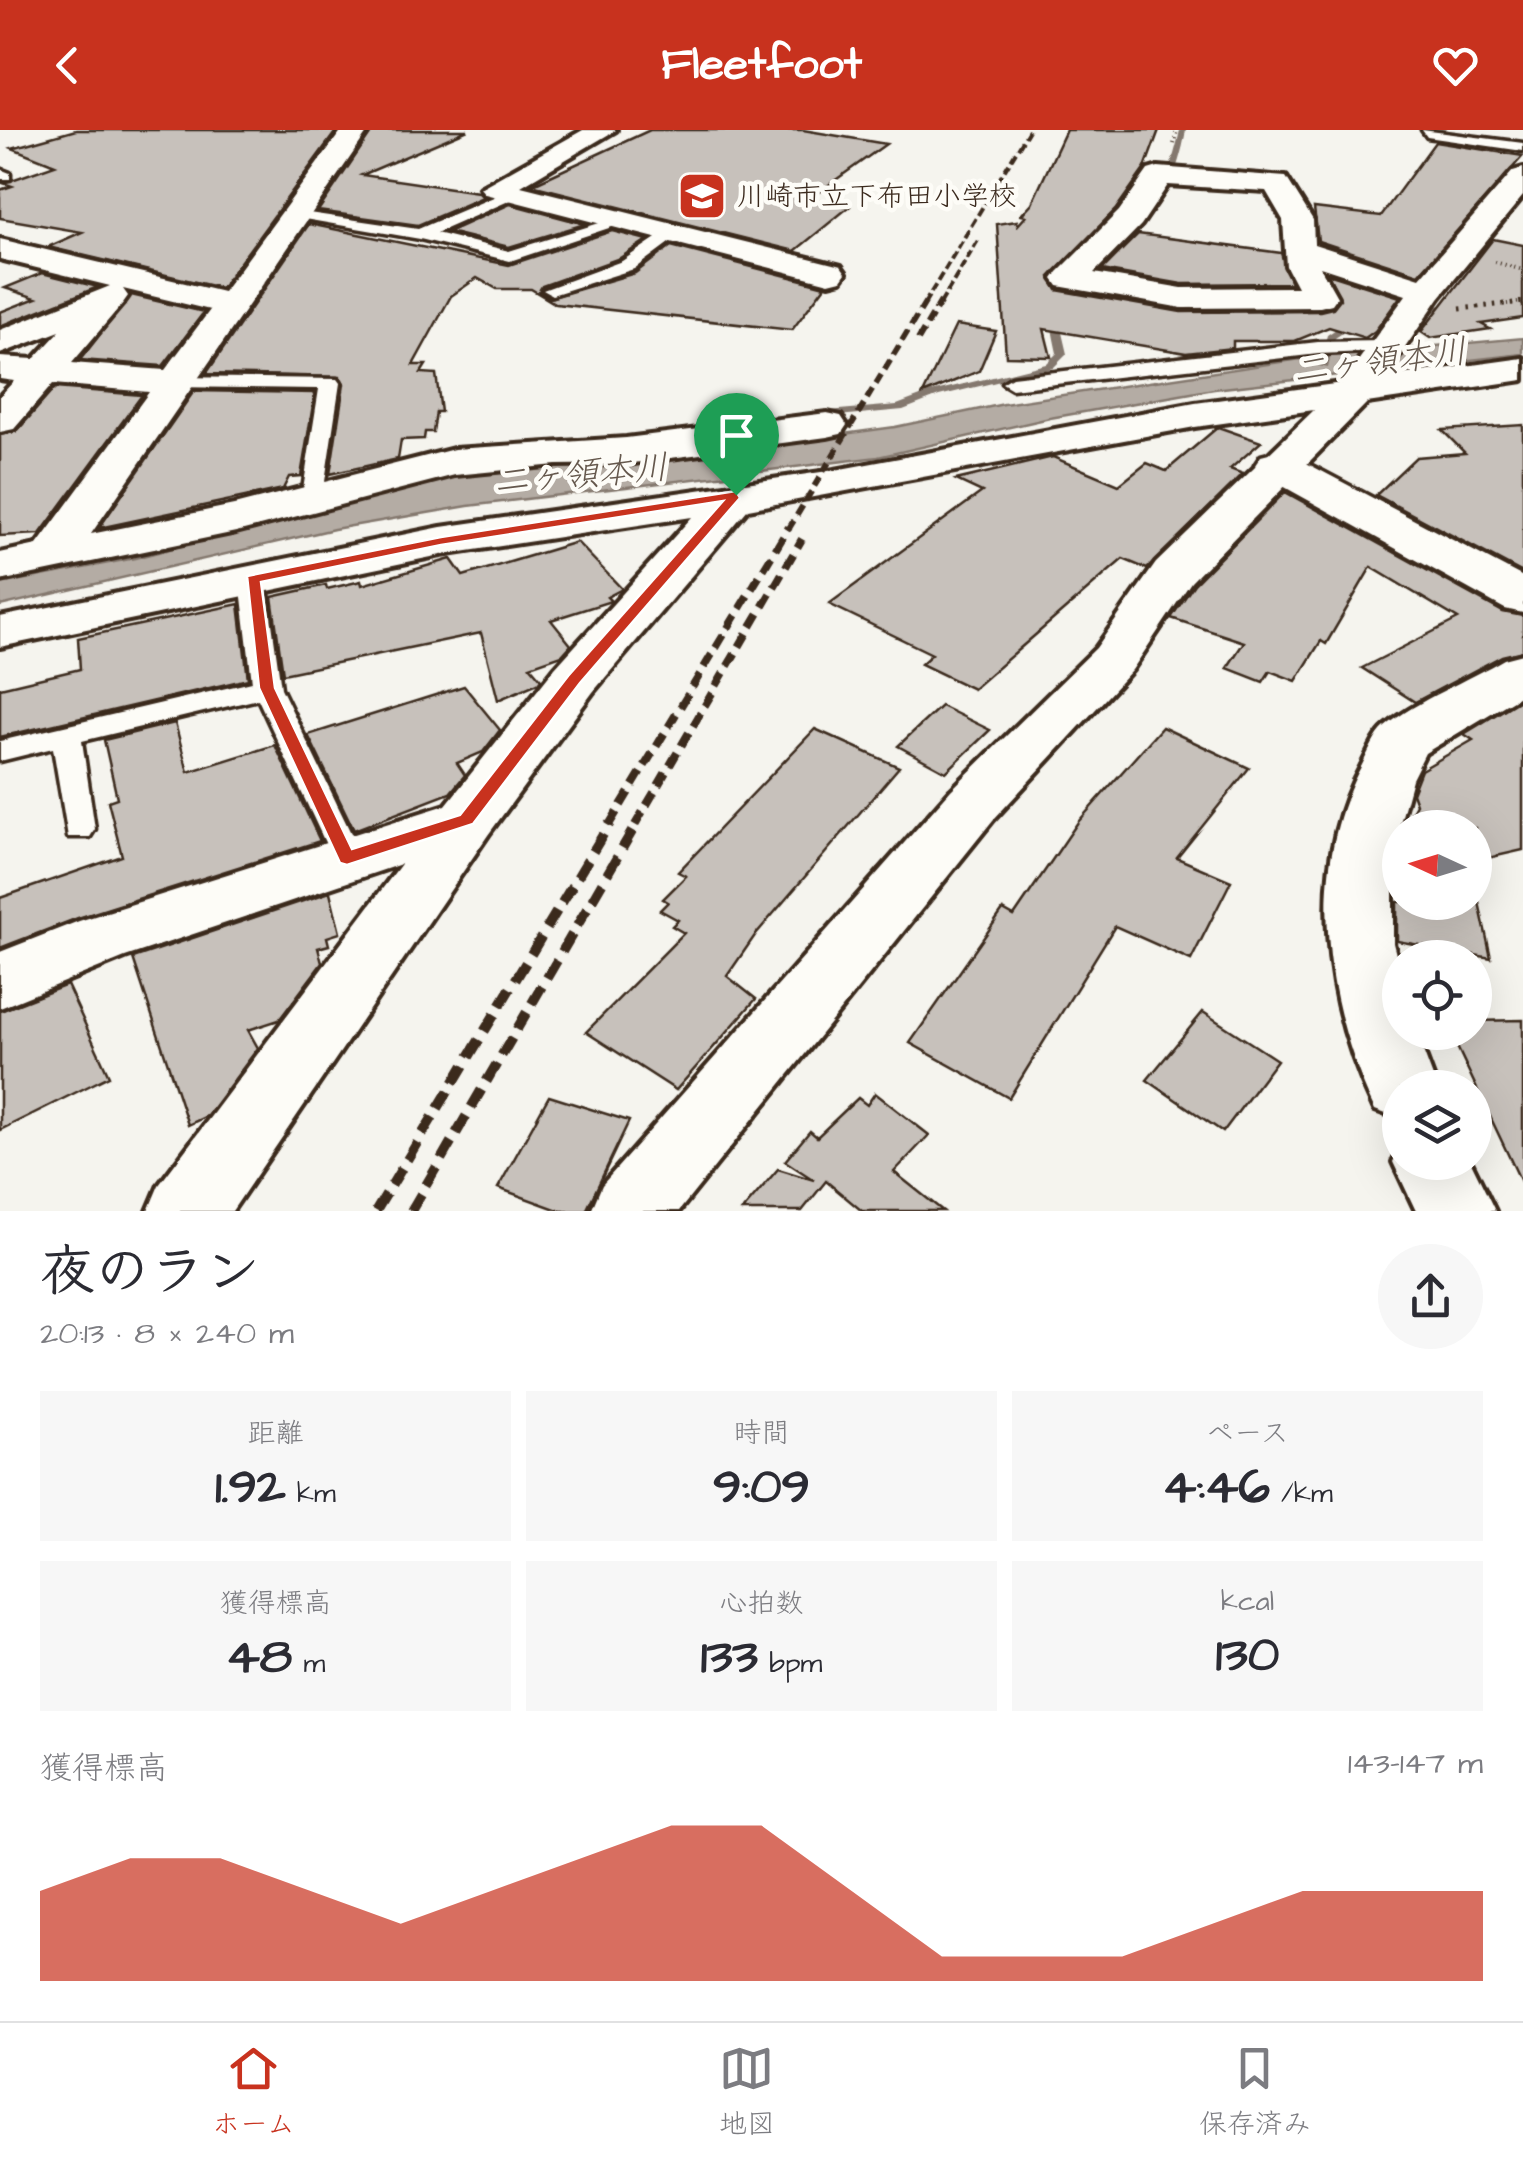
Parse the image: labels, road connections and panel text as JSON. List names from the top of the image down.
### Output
{
  "water": ["二ヶ領本川"],
  "places": {
    "school or university": ["川崎市立下布田小学校"]
  },
  "north": "left",
  "page": {
    "header": "Fleetfoot",
    "heading": ["夜のラン", "20:13 · 8 × 240 m"],
    "stats": [
      ["距離", "1.92 km"],
      ["時間", "9:09"],
      ["ペース", "4:46 /km"],
      ["獲得標高", "48 m"],
      ["心拍数", "133 bpm"],
      ["kcal", "130"]
    ],
    "chart": ["獲得標高", "143–147 m"],
    "tabs": ["ホーム", "地図", "保存済み"]
  }
}
